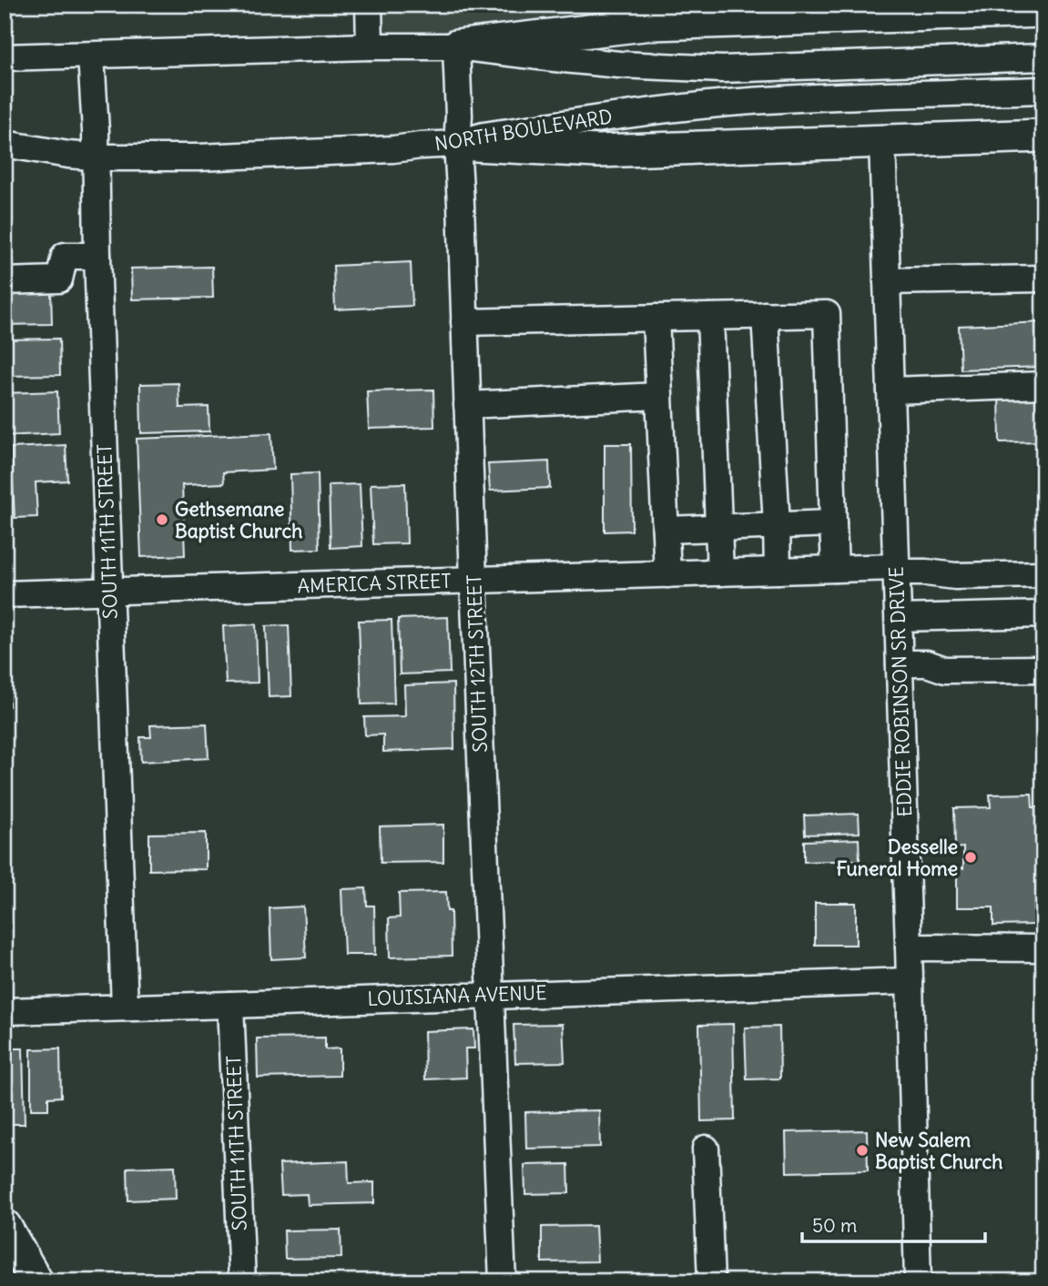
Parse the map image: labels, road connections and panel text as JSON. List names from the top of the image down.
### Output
{
  "streets": {
    "street": [
      "NORTH BOULEVARD",
      "SOUTH 11TH STREET",
      "AMERICA STREET",
      "SOUTH 12TH STREET",
      "EDDIE ROBINSON SR DRIVE",
      "LOUISIANA AVENUE"
    ]
  },
  "crossings": [
    ["NORTH BOULEVARD", "SOUTH 11TH STREET"],
    ["NORTH BOULEVARD", "SOUTH 12TH STREET"],
    ["SOUTH 11TH STREET", "AMERICA STREET"],
    ["SOUTH 11TH STREET", "LOUISIANA AVENUE"],
    ["AMERICA STREET", "SOUTH 12TH STREET"],
    ["AMERICA STREET", "EDDIE ROBINSON SR DRIVE"],
    ["SOUTH 12TH STREET", "LOUISIANA AVENUE"],
    ["EDDIE ROBINSON SR DRIVE", "LOUISIANA AVENUE"]
  ],
  "places": ["Gethsemane Baptist Church", "Desselle Funeral Home", "New Salem Baptist Church"],
  "scale_bar": "50 m"
}
